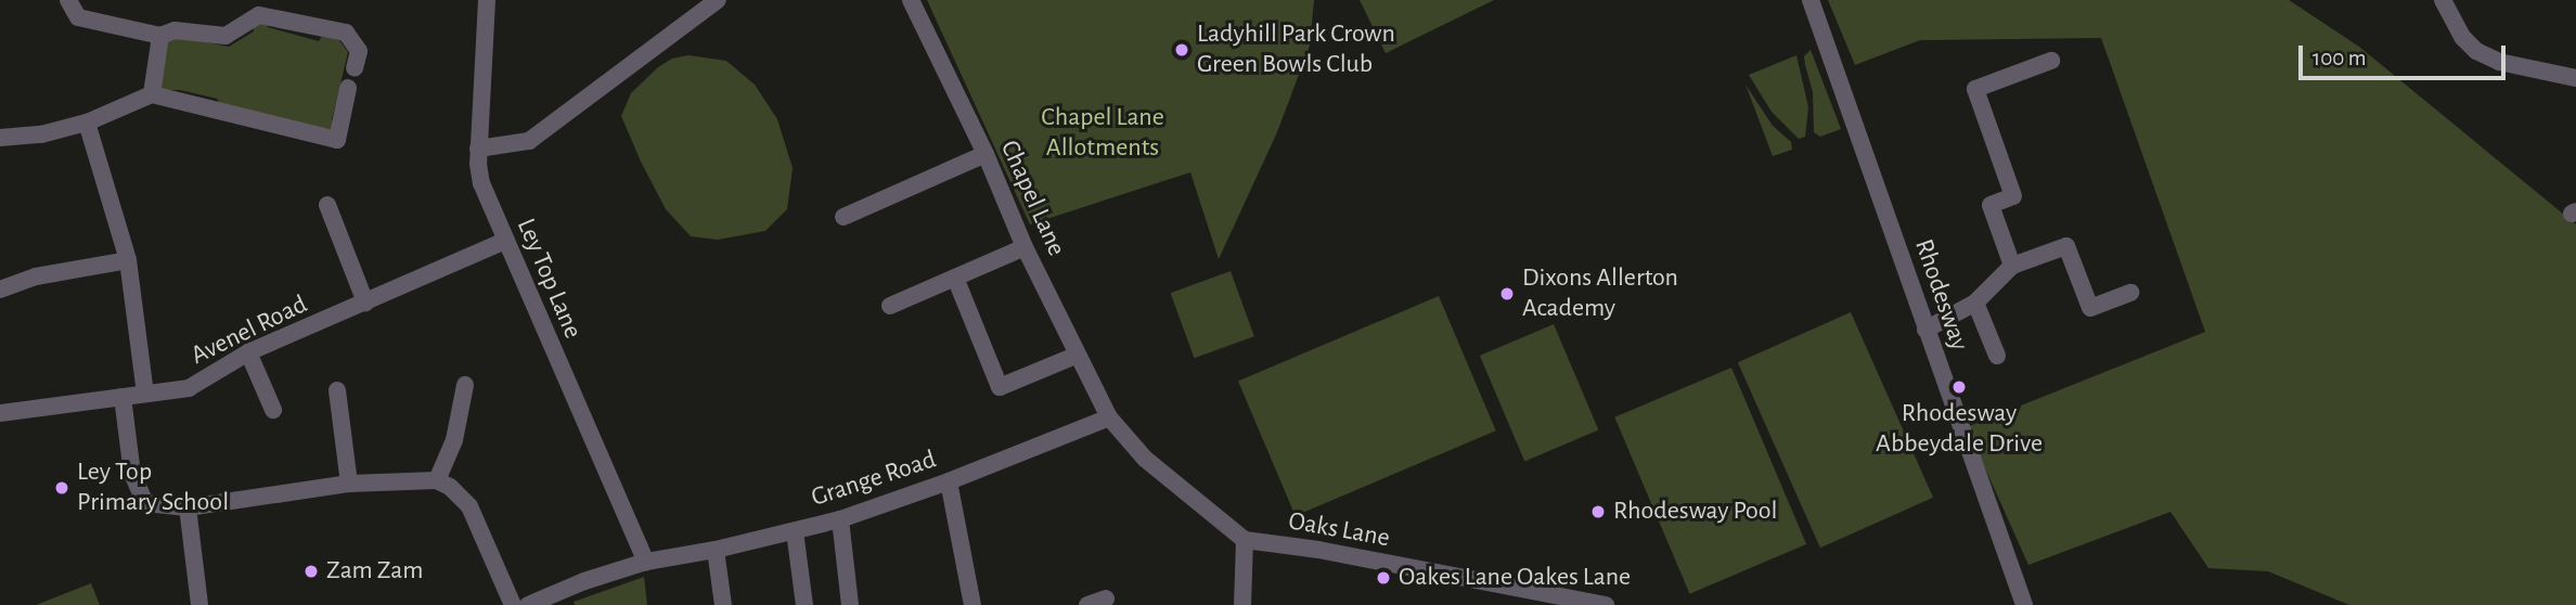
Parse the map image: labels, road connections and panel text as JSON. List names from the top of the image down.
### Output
{
  "streets": {
    "street": [
      "Chapel Lane",
      "Ley Top Lane",
      "Rhodesway",
      "Avenel Road",
      "Grange Road",
      "Oaks Lane"
    ]
  },
  "crossings": [
    ["Chapel Lane", "Grange Road"],
    ["Ley Top Lane", "Avenel Road"],
    ["Ley Top Lane", "Grange Road"]
  ],
  "parks": ["Chapel Lane Allotments"],
  "places": [
    "Ladyhill Park Crown Green Bowls Club",
    "Dixons Allerton Academy",
    "Rhodesway Abbeydale Drive",
    "Ley Top Primary School",
    "Rhodesway Pool",
    "Zam Zam",
    "Oakes Lane Oakes Lane"
  ],
  "scale_bar": "100 m"
}
